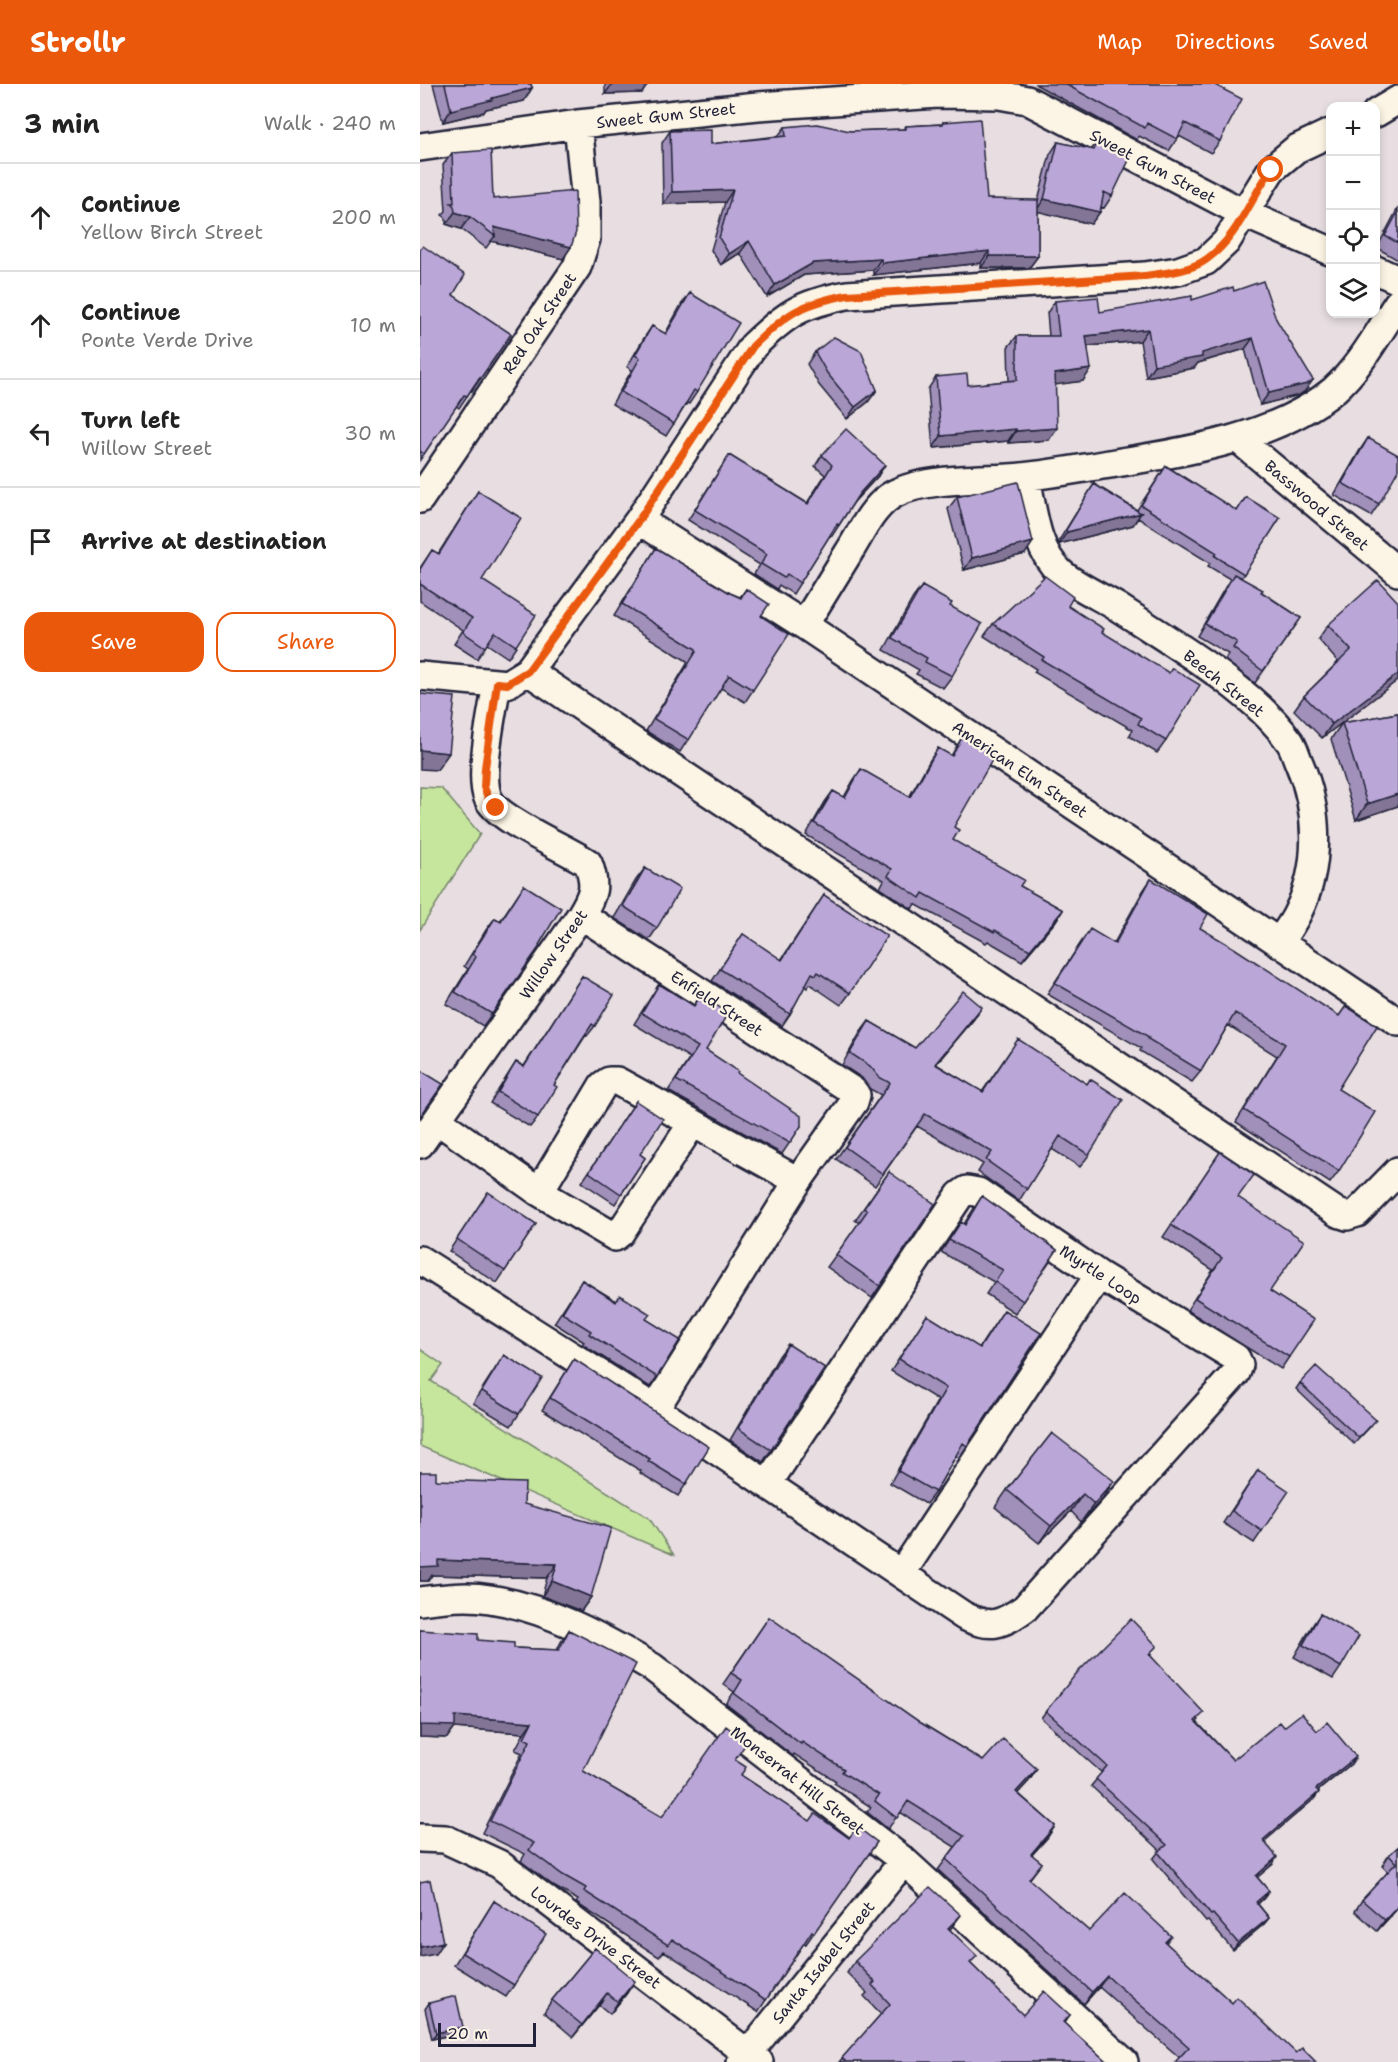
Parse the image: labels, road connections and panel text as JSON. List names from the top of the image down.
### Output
{
  "streets": {
    "street": [
      "Sweet Gum Street",
      "Red Oak Street",
      "Basswood Street",
      "Beech Street",
      "American Elm Street",
      "Willow Street",
      "Enfield Street",
      "Myrtle Loop",
      "Monserrat Hill Street",
      "Lourdes Drive Street",
      "Santa Isabel Street"
    ]
  },
  "crossings": [
    ["Sweet Gum Street", "Red Oak Street"],
    ["Beech Street", "American Elm Street"],
    ["Willow Street", "Enfield Street"],
    ["Monserrat Hill Street", "Santa Isabel Street"],
    ["Lourdes Drive Street", "Santa Isabel Street"]
  ],
  "scale_bar": "20 m",
  "page": {
    "header": "Strollr",
    "nav": ["Map", "Directions", "Saved"],
    "heading": ["3 min", "Walk · 240 m"],
    "map_buttons": ["+", "−"],
    "list": [
      ["Continue", "Yellow Birch Street", "200 m"],
      ["Continue", "Ponte Verde Drive", "10 m"],
      ["Turn left", "Willow Street", "30 m"],
      "Arrive at destination"
    ],
    "buttons": ["Save", "Share"],
    "scale": "20 m"
  }
}
